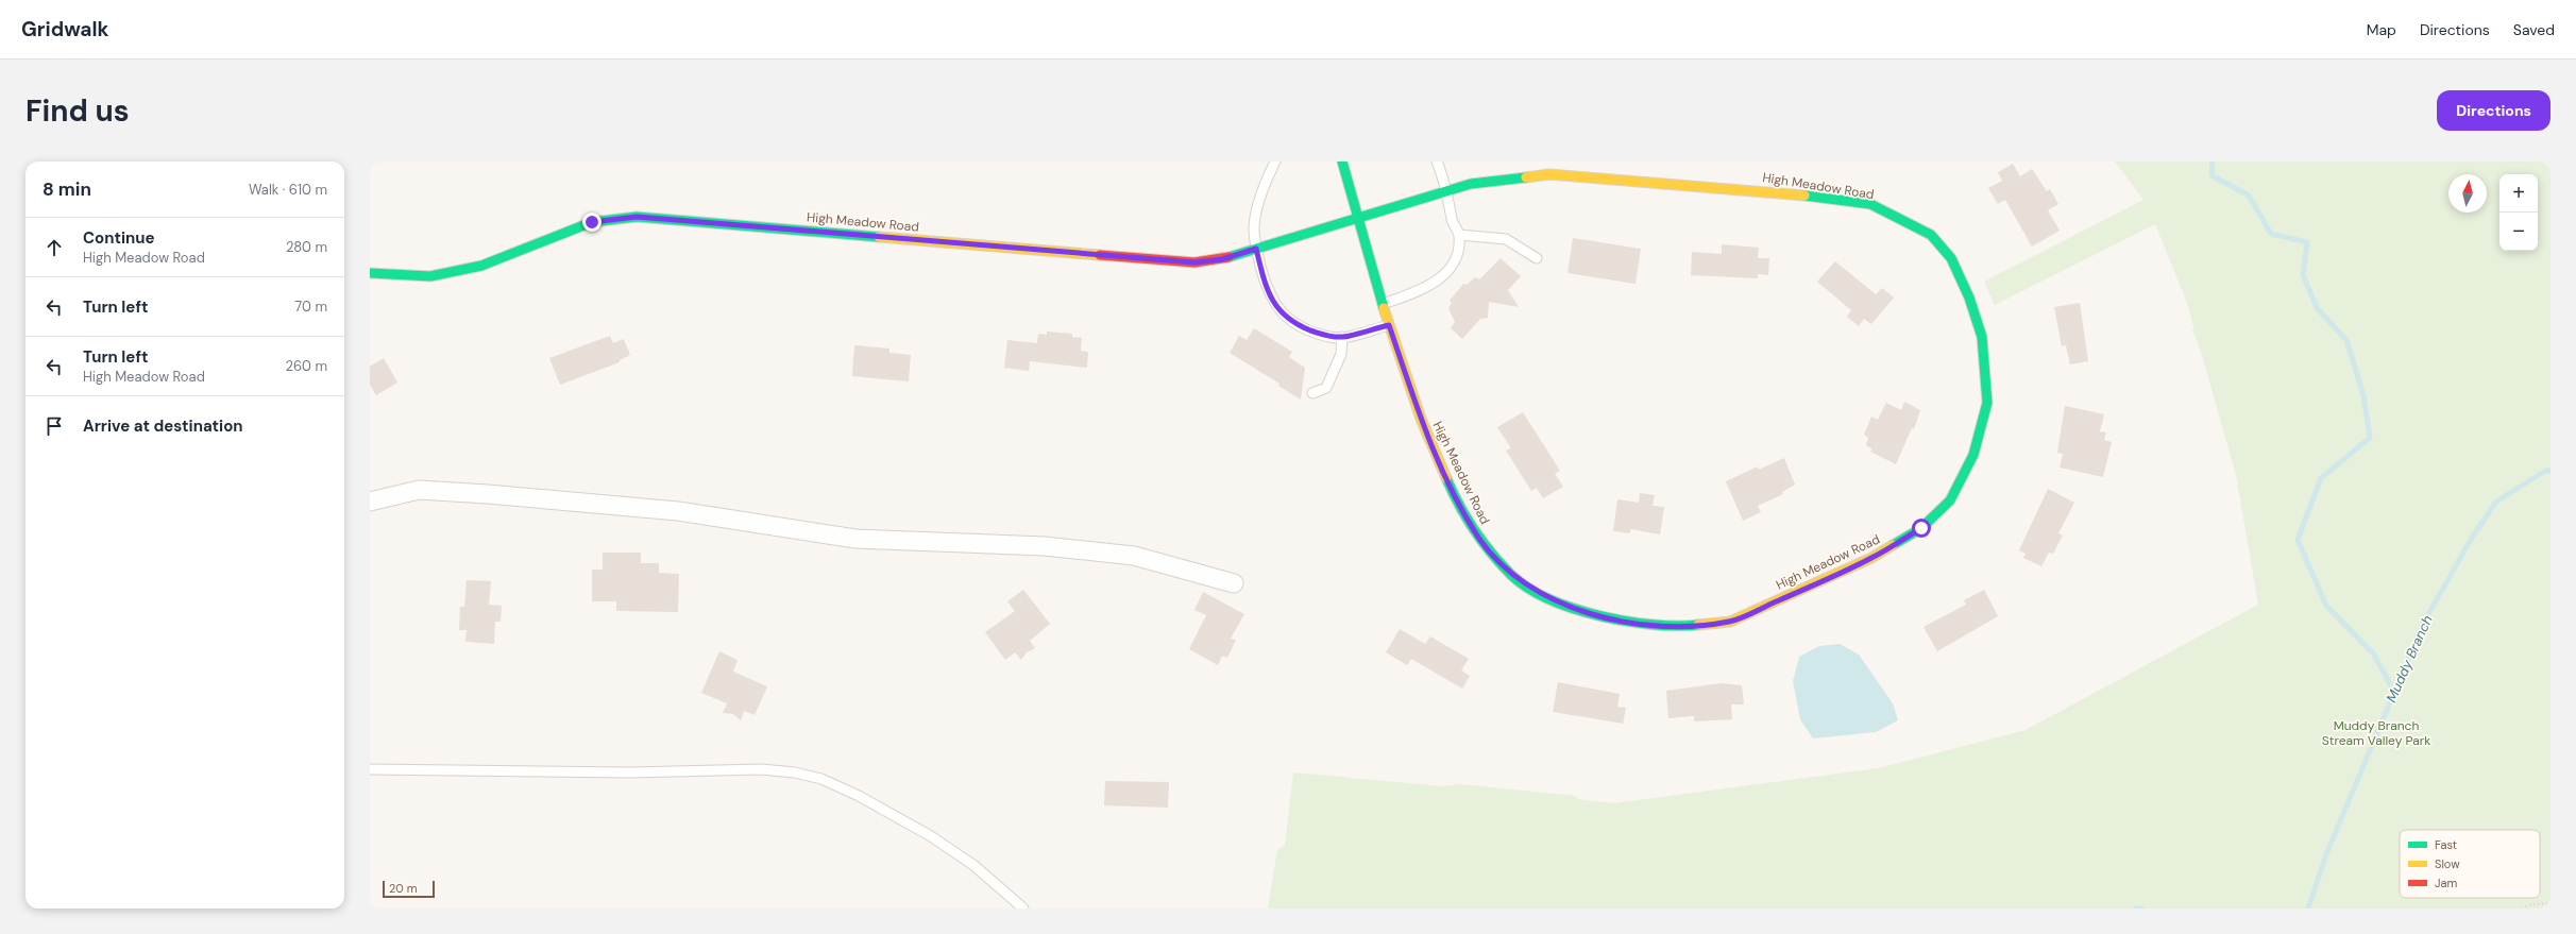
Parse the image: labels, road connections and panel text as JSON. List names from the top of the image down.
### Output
{
  "streets": {
    "street": ["High Meadow Road"]
  },
  "water": ["Muddy Branch"],
  "parks": ["Muddy Branch Stream Valley Park"],
  "legend": ["Fast", "Slow", "Jam"],
  "scale_bar": "20 m",
  "north": "top",
  "page": {
    "header": "Gridwalk",
    "nav": ["Map", "Directions", "Saved"],
    "buttons": "Directions",
    "title": "Find us",
    "heading": ["8 min", "Walk · 610 m"],
    "map_buttons": ["+", "−"],
    "list": [
      ["Continue", "High Meadow Road", "280 m"],
      ["Turn left", "70 m"],
      ["Turn left", "High Meadow Road", "260 m"],
      "Arrive at destination"
    ],
    "scale": "20 m"
  }
}
